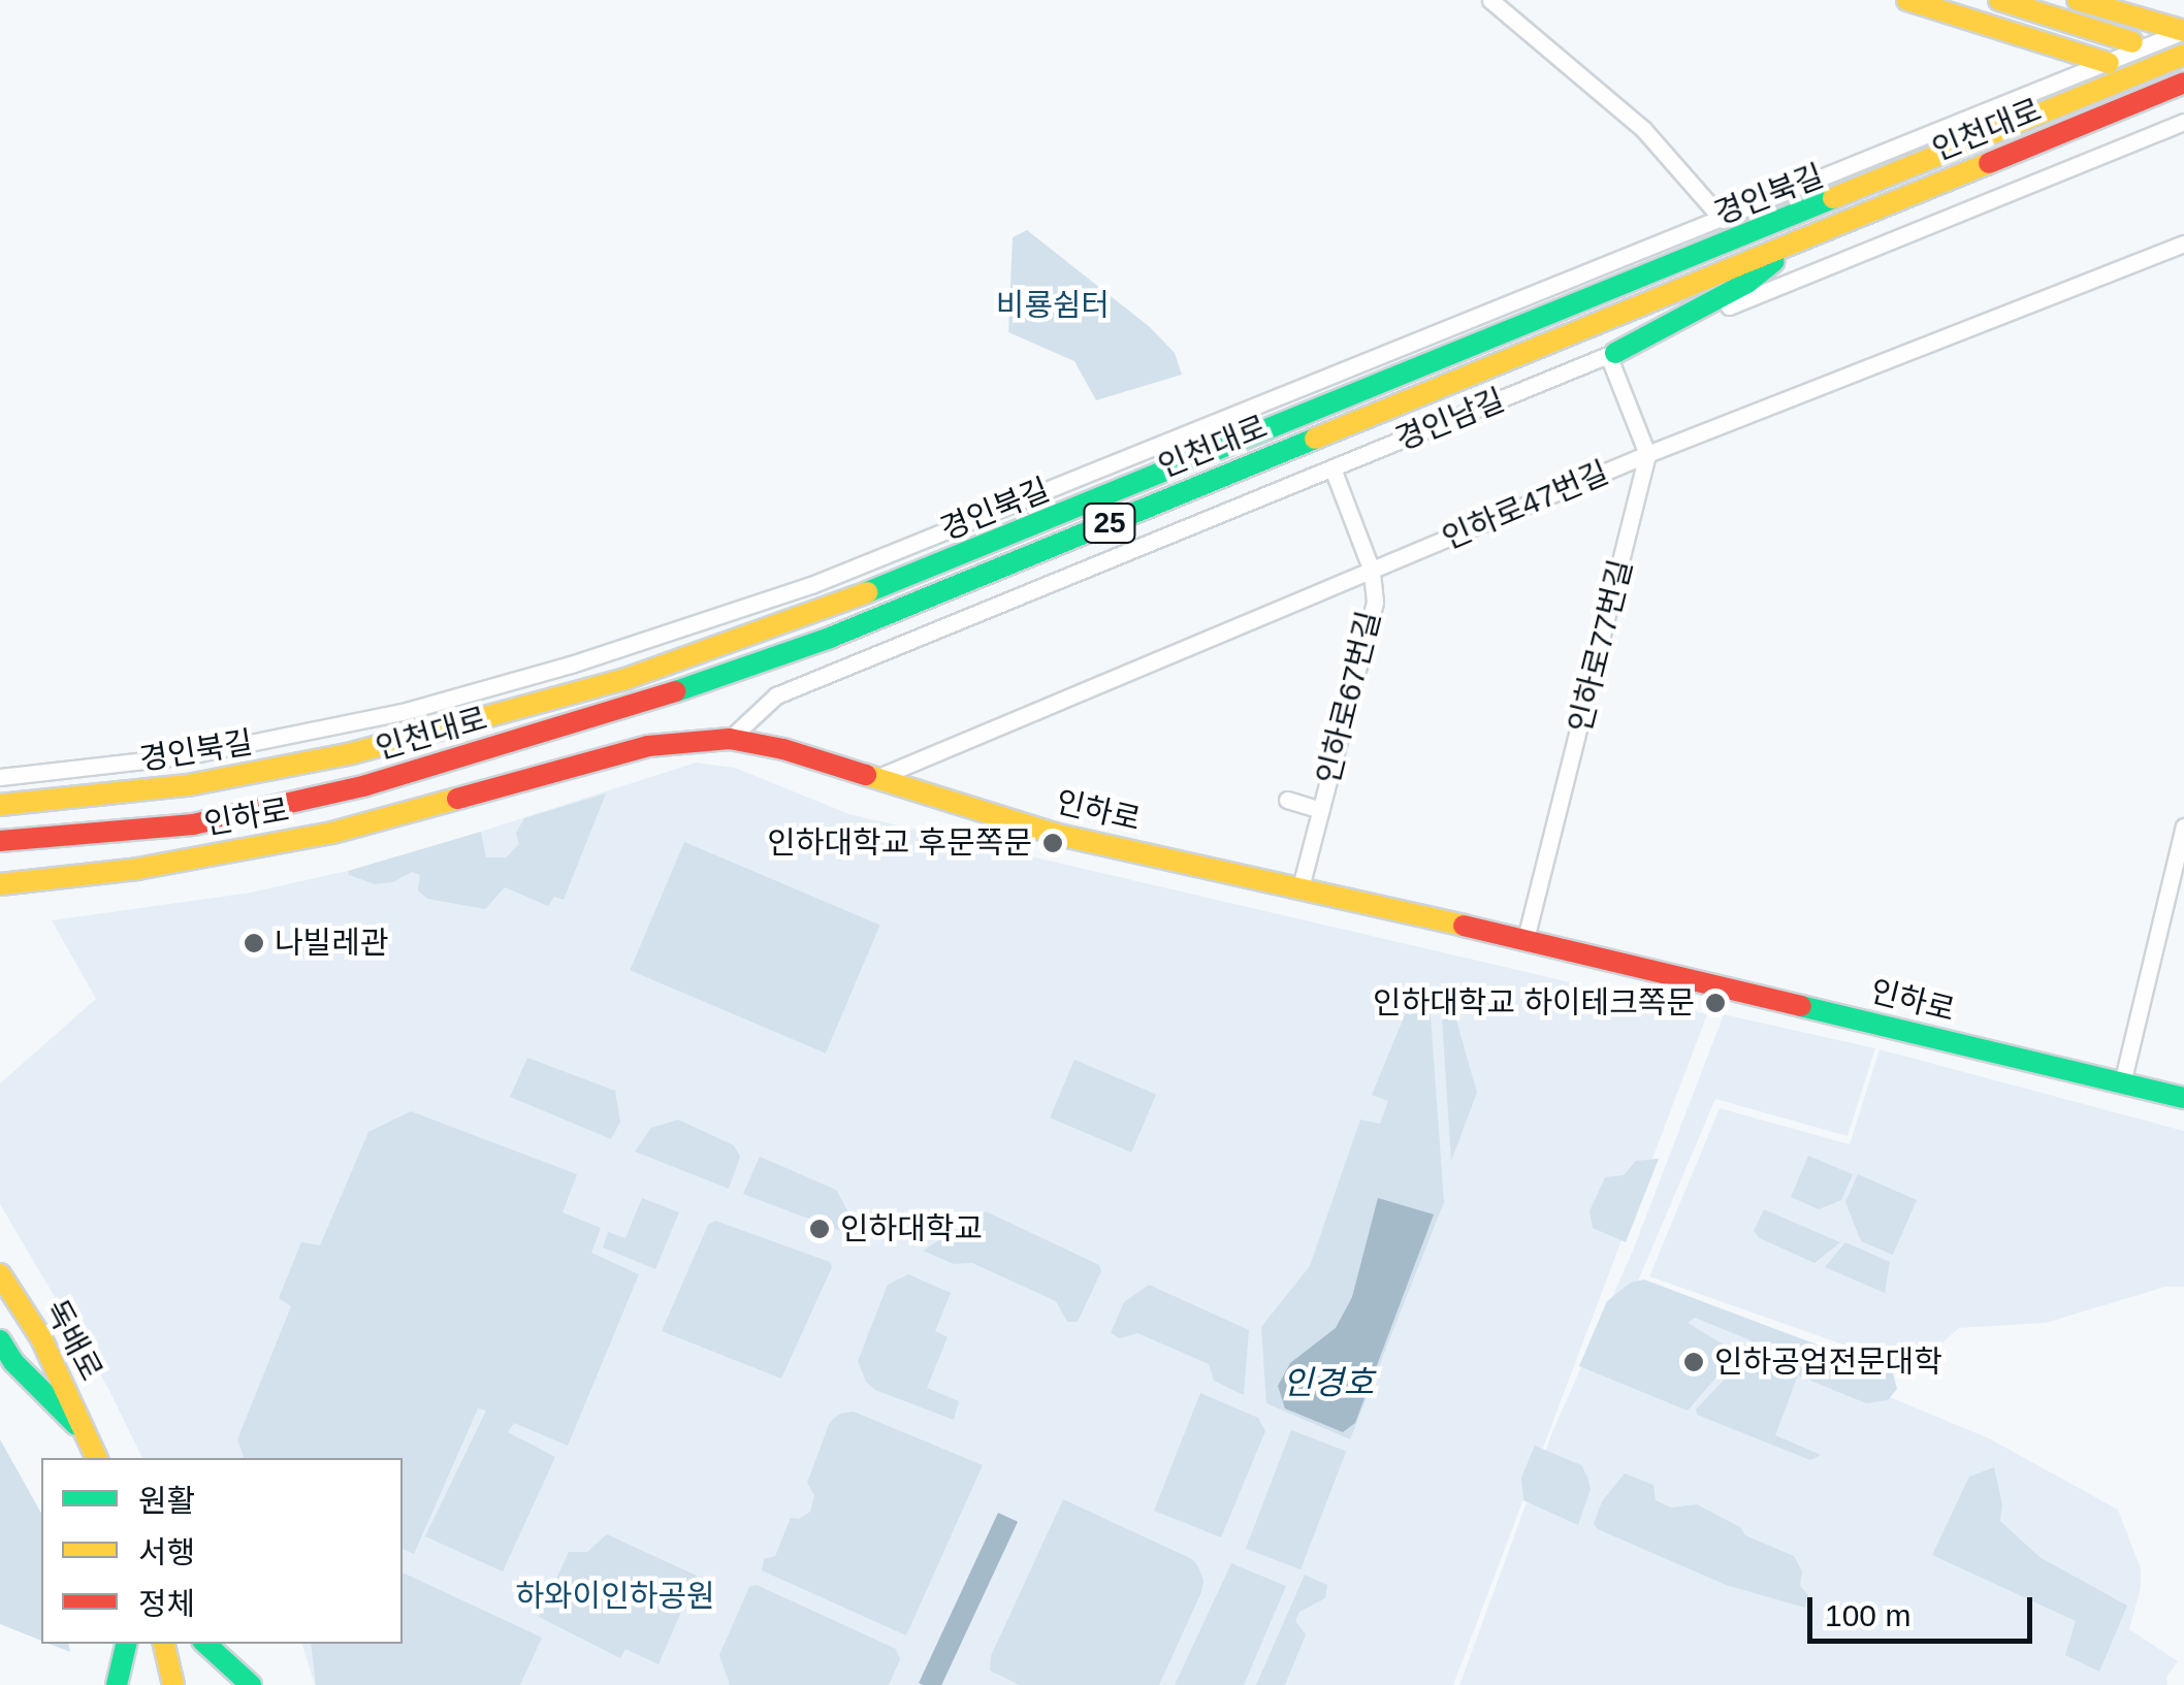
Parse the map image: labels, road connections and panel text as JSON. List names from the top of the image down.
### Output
{
  "streets": {
    "main road": [
      "인천대로",
      "25",
      "인하로",
      "독배로"
    ],
    "street": [
      "경인북길",
      "경인남길",
      "인하로47번길",
      "인하로77번길",
      "인하로67번길"
    ]
  },
  "crossings": [
    ["경인남길", "인하로67번길"],
    ["경인남길", "인하로"],
    ["인하로47번길", "인하로77번길"],
    ["인하로47번길", "인하로67번길"],
    ["인하로47번길", "인하로"],
    ["인하로77번길", "인하로"],
    ["인하로67번길", "인하로"]
  ],
  "water": ["인경호"],
  "parks": ["비룡쉼터", "하와이인하공원"],
  "places": [
    "인하대학교 후문쪽문",
    "나빌레관",
    "인하대학교 하이테크쪽문",
    "인하대학교",
    "인하공업전문대학"
  ],
  "legend": ["원활", "서행", "정체"],
  "scale_bar": "100 m"
}
